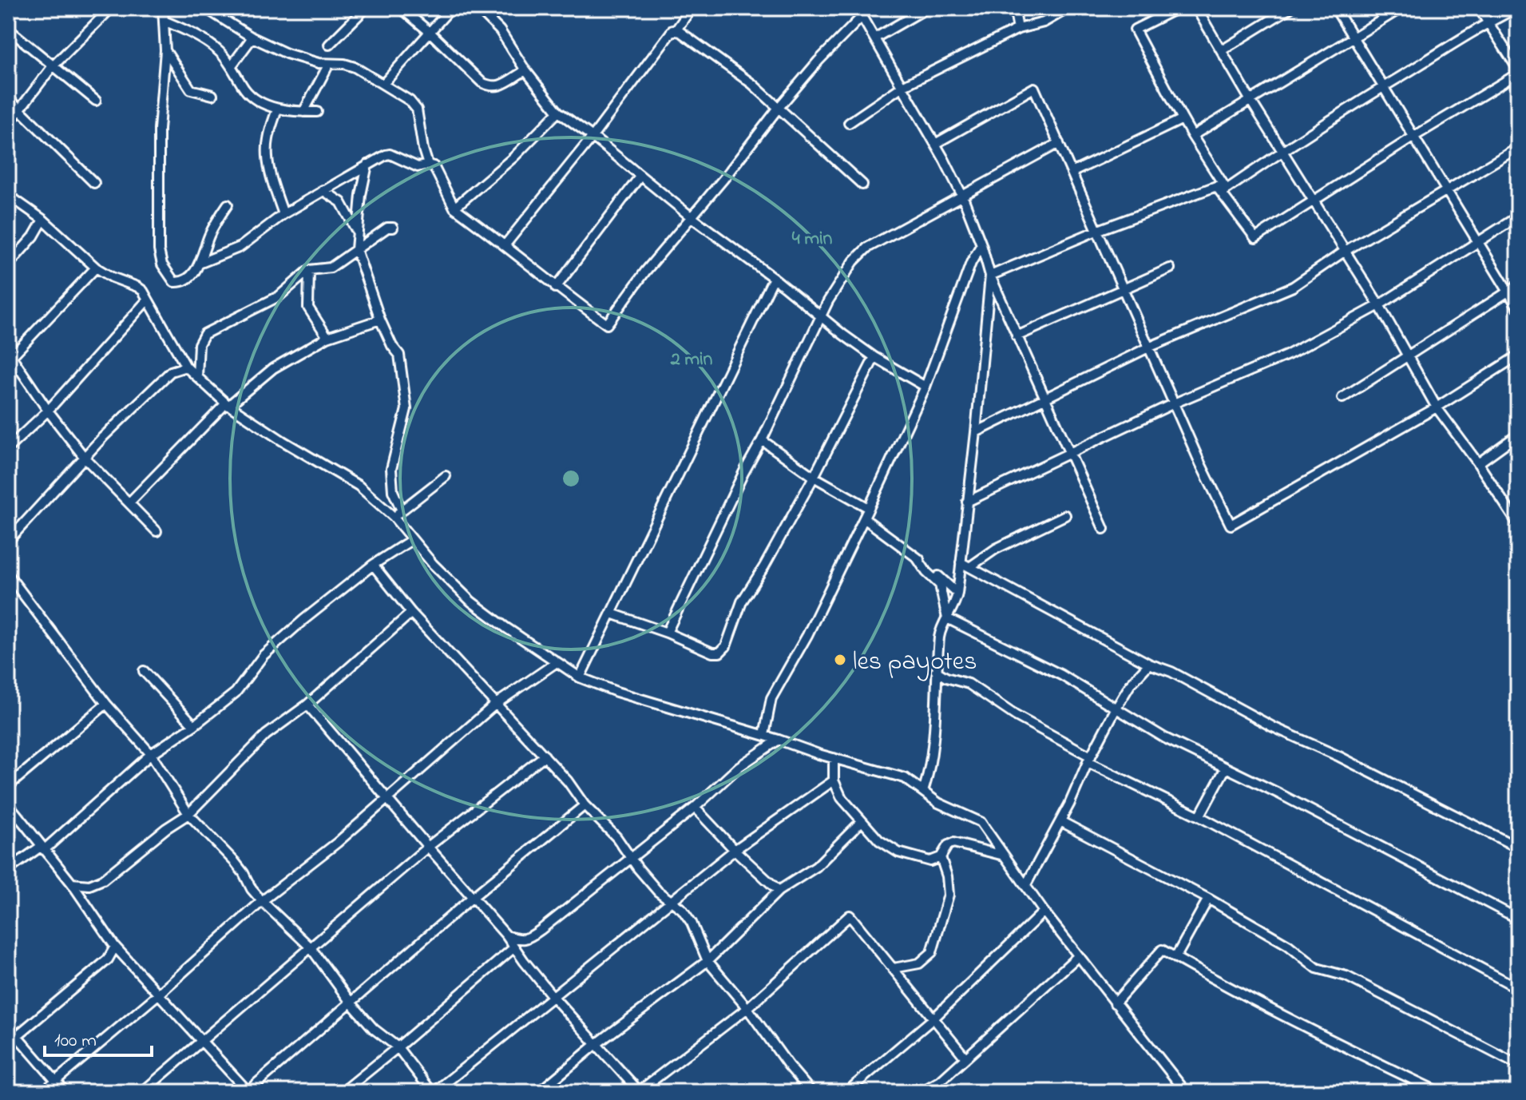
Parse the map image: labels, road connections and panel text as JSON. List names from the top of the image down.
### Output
{
  "places": ["les payotes"],
  "scale_bar": "100 m",
  "rings": ["4 min", "2 min"]
}
